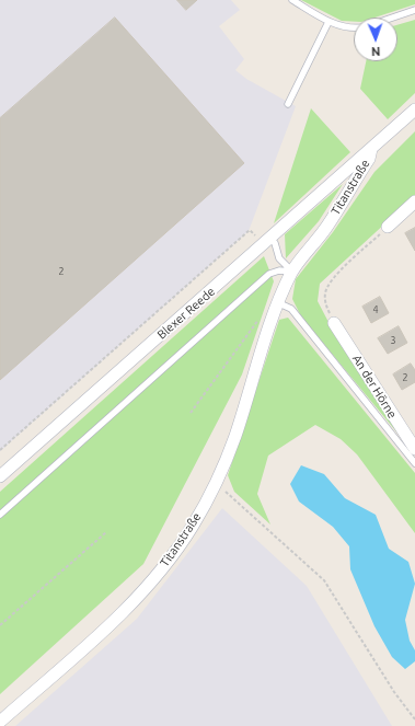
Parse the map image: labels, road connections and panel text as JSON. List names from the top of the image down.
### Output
{
  "streets": {
    "street": ["Titanstraße", "Blexer Reede", "An der Hörne"]
  },
  "crossings": [
    ["Titanstraße", "Blexer Reede"]
  ],
  "house_numbers": [
    "2",
    "4",
    "3",
    "2"
  ],
  "north": "bottom"
}
